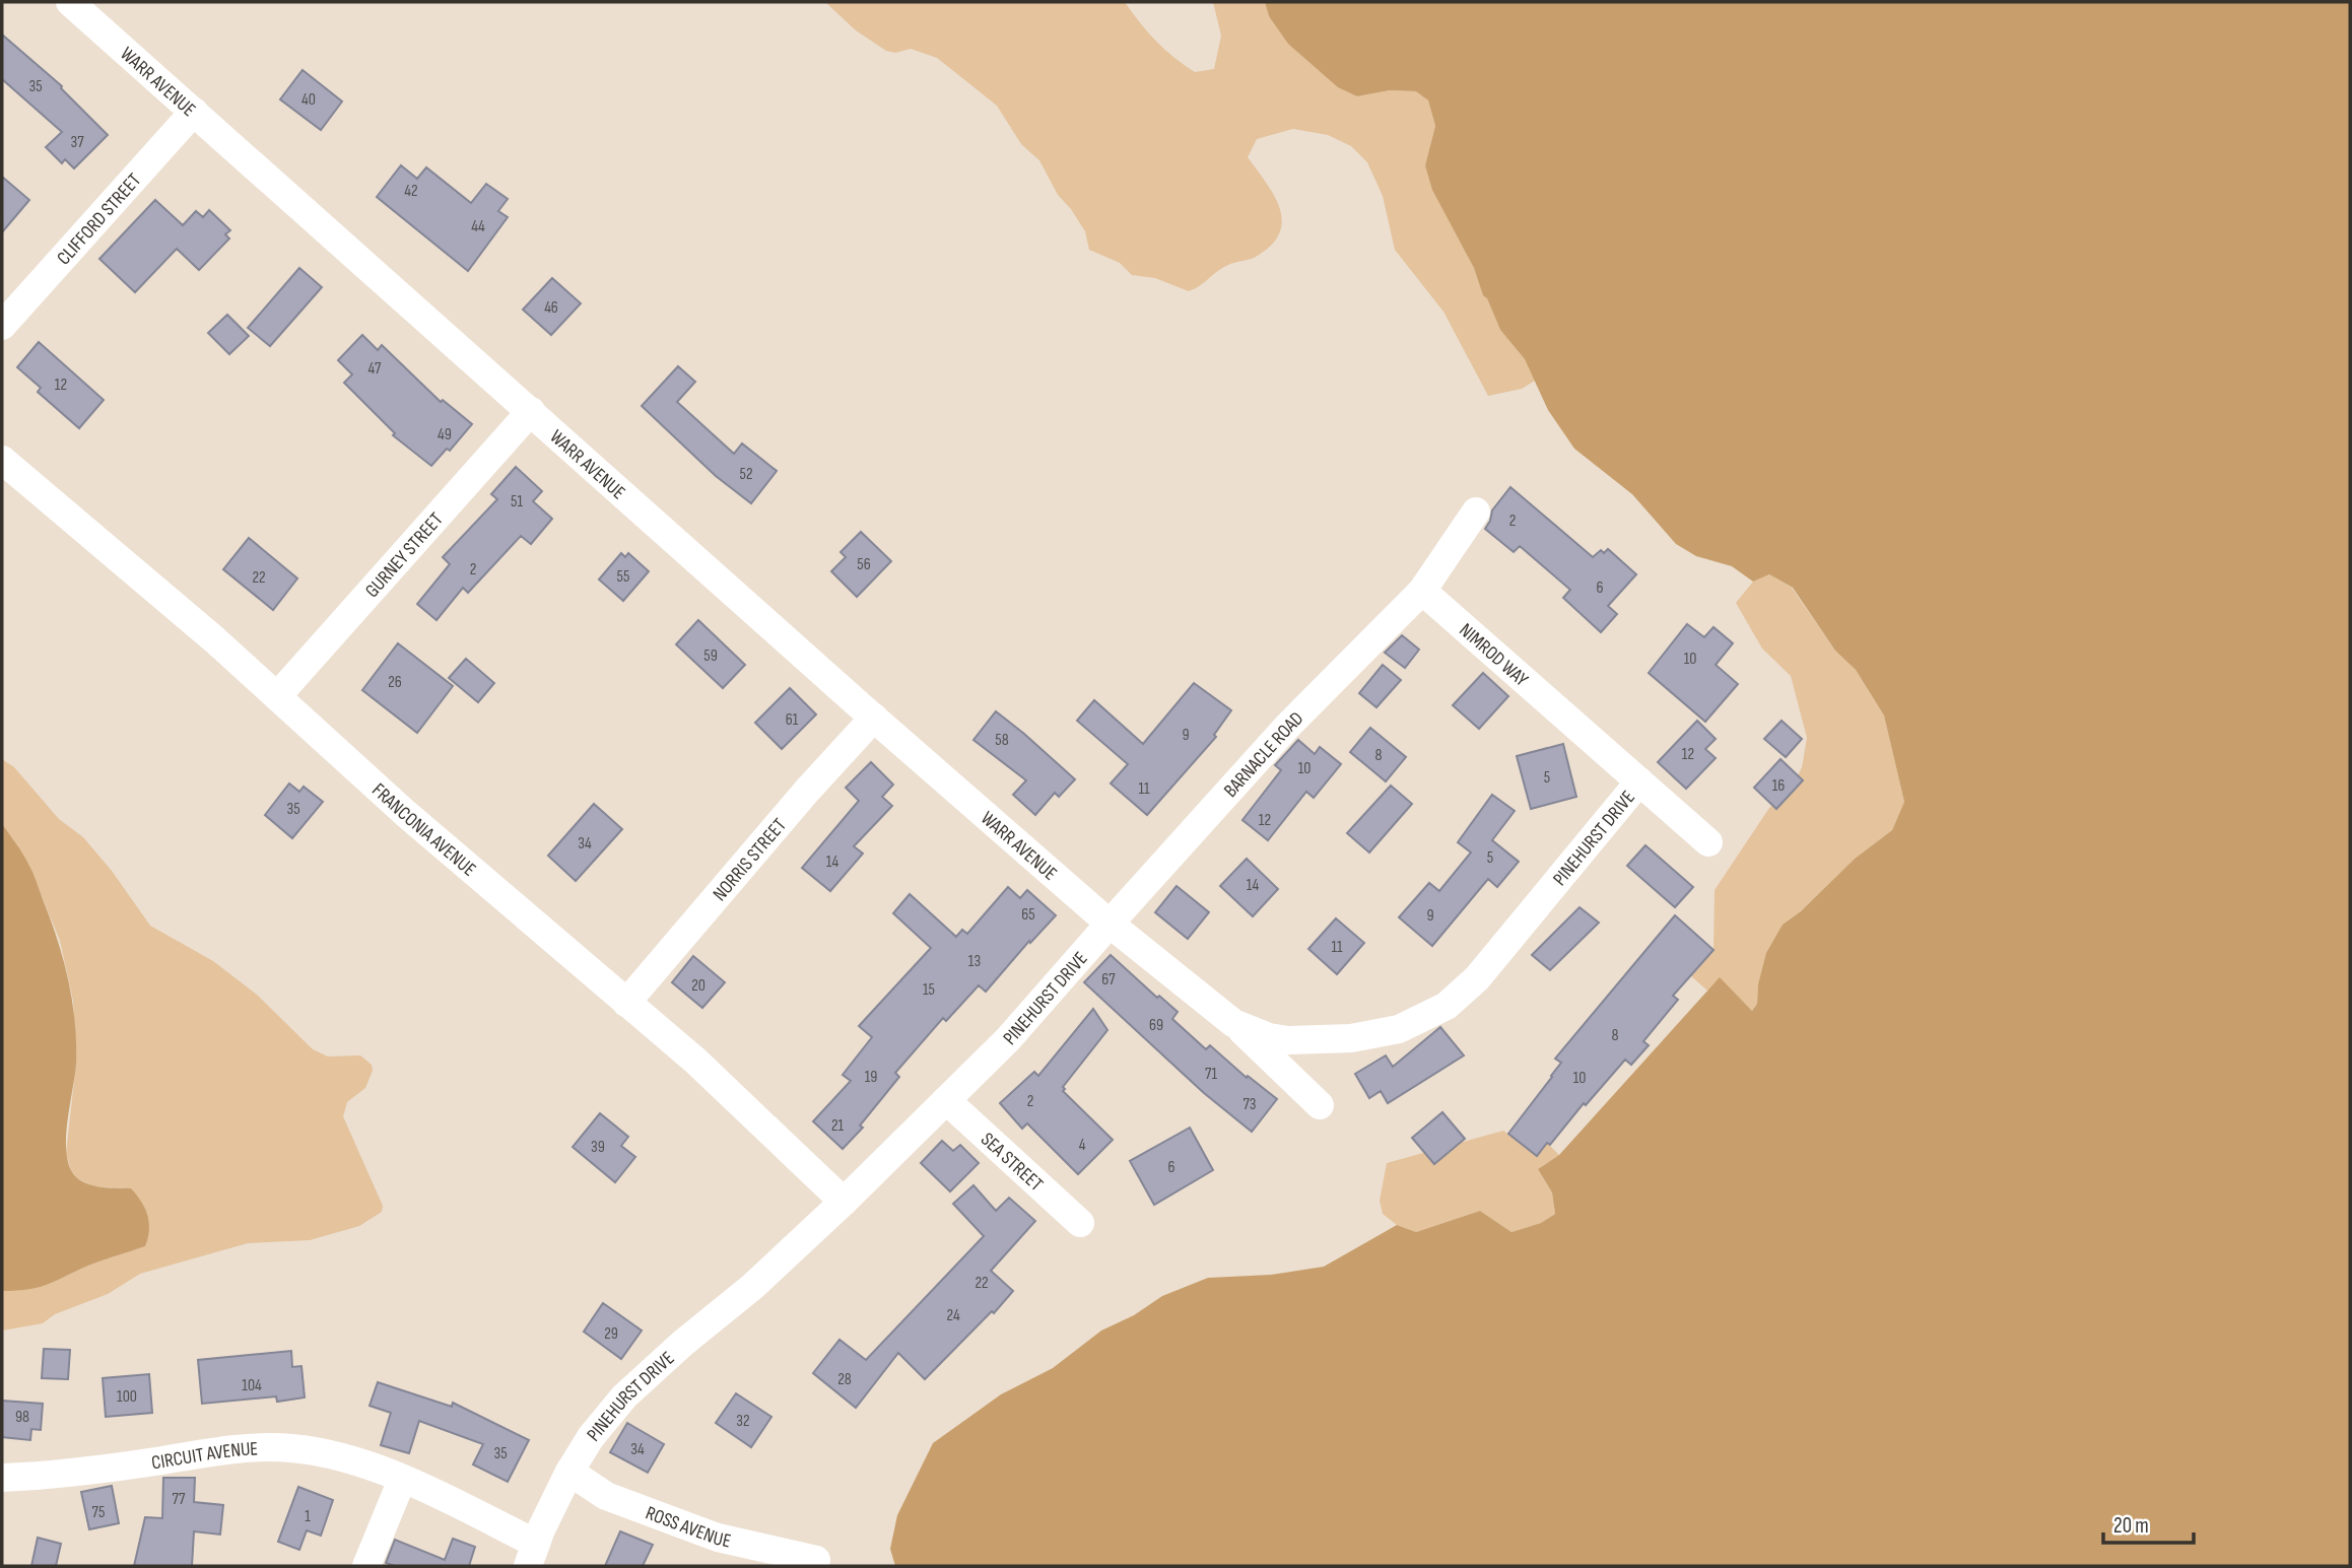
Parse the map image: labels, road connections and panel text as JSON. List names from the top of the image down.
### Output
{
  "streets": {
    "street": [
      "WARR AVENUE",
      "CLIFFORD STREET",
      "GURNEY STREET",
      "NIMROD WAY",
      "BARNACLE ROAD",
      "FRANCONIA AVENUE",
      "PINEHURST DRIVE",
      "NORRIS STREET",
      "SEA STREET",
      "CIRCUIT AVENUE",
      "ROSS AVENUE"
    ]
  },
  "crossings": [
    ["WARR AVENUE", "CLIFFORD STREET"],
    ["WARR AVENUE", "GURNEY STREET"],
    ["WARR AVENUE", "BARNACLE ROAD"],
    ["WARR AVENUE", "PINEHURST DRIVE"],
    ["WARR AVENUE", "NORRIS STREET"],
    ["GURNEY STREET", "FRANCONIA AVENUE"],
    ["NIMROD WAY", "BARNACLE ROAD"],
    ["NIMROD WAY", "PINEHURST DRIVE"],
    ["BARNACLE ROAD", "PINEHURST DRIVE"],
    ["FRANCONIA AVENUE", "PINEHURST DRIVE"],
    ["FRANCONIA AVENUE", "NORRIS STREET"],
    ["PINEHURST DRIVE", "SEA STREET"],
    ["PINEHURST DRIVE", "CIRCUIT AVENUE"],
    ["PINEHURST DRIVE", "ROSS AVENUE"]
  ],
  "house_numbers": [
    "35",
    "40",
    "37",
    "42",
    "44",
    "46",
    "47",
    "12",
    "49",
    "52",
    "51",
    "2",
    "56",
    "2",
    "55",
    "22",
    "6",
    "59",
    "10",
    "26",
    "61",
    "9",
    "58",
    "12",
    "8",
    "10",
    "5",
    "16",
    "11",
    "35",
    "12",
    "34",
    "5",
    "14",
    "14",
    "65",
    "9",
    "11",
    "13",
    "67",
    "20",
    "15",
    "69",
    "8",
    "71",
    "19",
    "10",
    "2",
    "73",
    "21",
    "4",
    "39",
    "6",
    "22",
    "24",
    "29",
    "28",
    "104",
    "100",
    "98",
    "32",
    "34",
    "35",
    "77",
    "75",
    "1"
  ],
  "scale_bar": "20 m"
}
